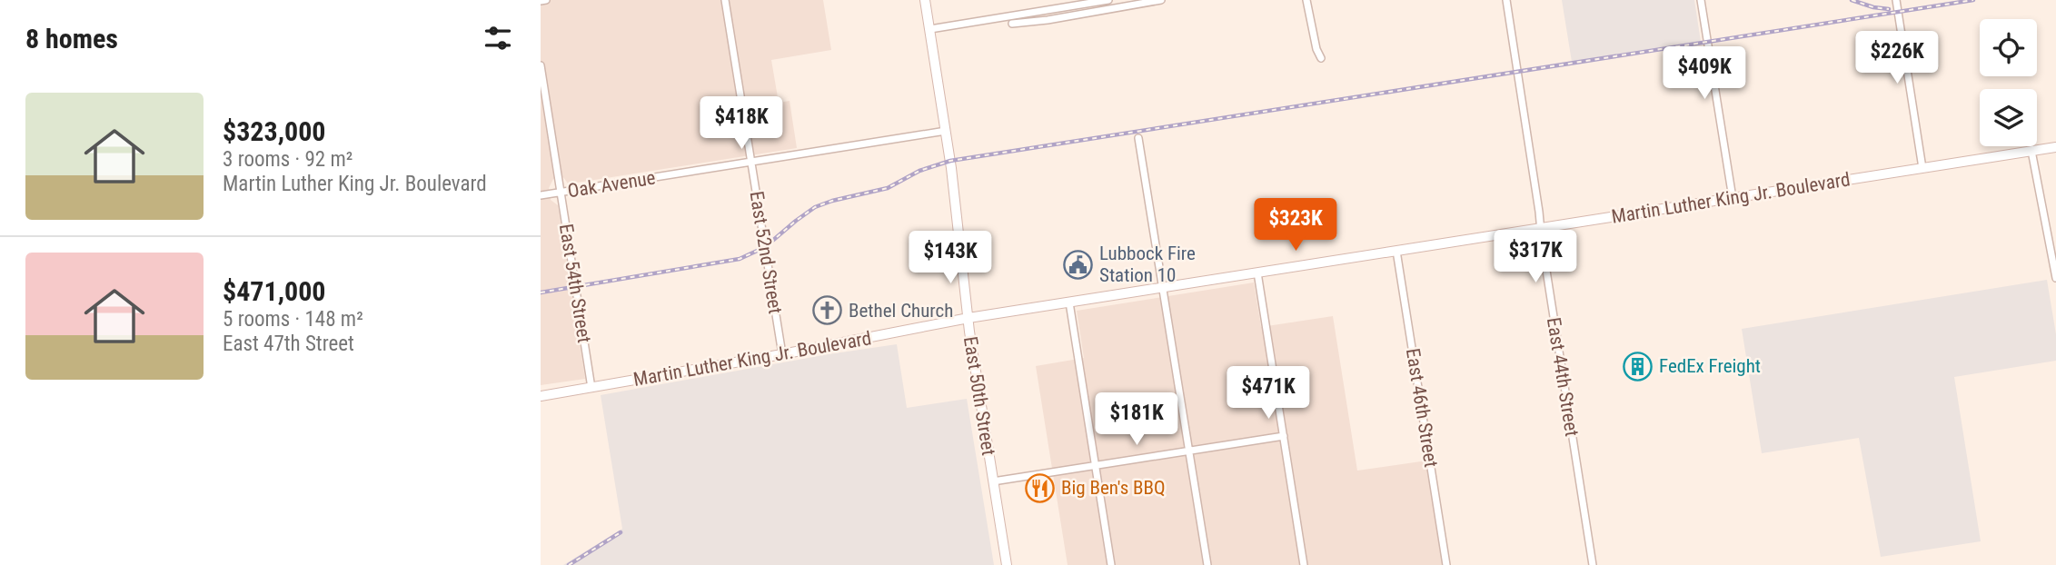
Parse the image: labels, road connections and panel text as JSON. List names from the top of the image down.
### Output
{
  "streets": {
    "main road": ["Martin Luther King Jr. Boulevard", "East 50th Street"],
    "street": [
      "Oak Avenue",
      "East 52nd Street",
      "East 54th Street",
      "East 44th Street",
      "East 46th Street"
    ]
  },
  "crossings": [
    ["Oak Avenue", "East 52nd Street"],
    ["Oak Avenue", "East 54th Street"],
    ["Oak Avenue", "East 50th Street"],
    ["Martin Luther King Jr. Boulevard", "East 52nd Street"],
    ["Martin Luther King Jr. Boulevard", "East 54th Street"],
    ["Martin Luther King Jr. Boulevard", "East 44th Street"],
    ["Martin Luther King Jr. Boulevard", "East 50th Street"],
    ["Martin Luther King Jr. Boulevard", "East 46th Street"]
  ],
  "places": {
    "public building": ["Lubbock Fire Station 10"],
    "church": ["Bethel Church"],
    "building": ["FedEx Freight"],
    "restaurant": ["Big Ben's BBQ"]
  },
  "page": {
    "heading": "8 homes",
    "price": [
      "$226K",
      "$409K",
      "$418K",
      "$323K",
      "$317K",
      "$143K",
      "$471K",
      "$181K"
    ],
    "list": [
      {
        "name": "$323,000",
        "note": "3 rooms · 92 m² · Martin Luther King Jr. Boulevard"
      },
      {
        "name": "$471,000",
        "note": "5 rooms · 148 m² · East 47th Street"
      }
    ]
  }
}
